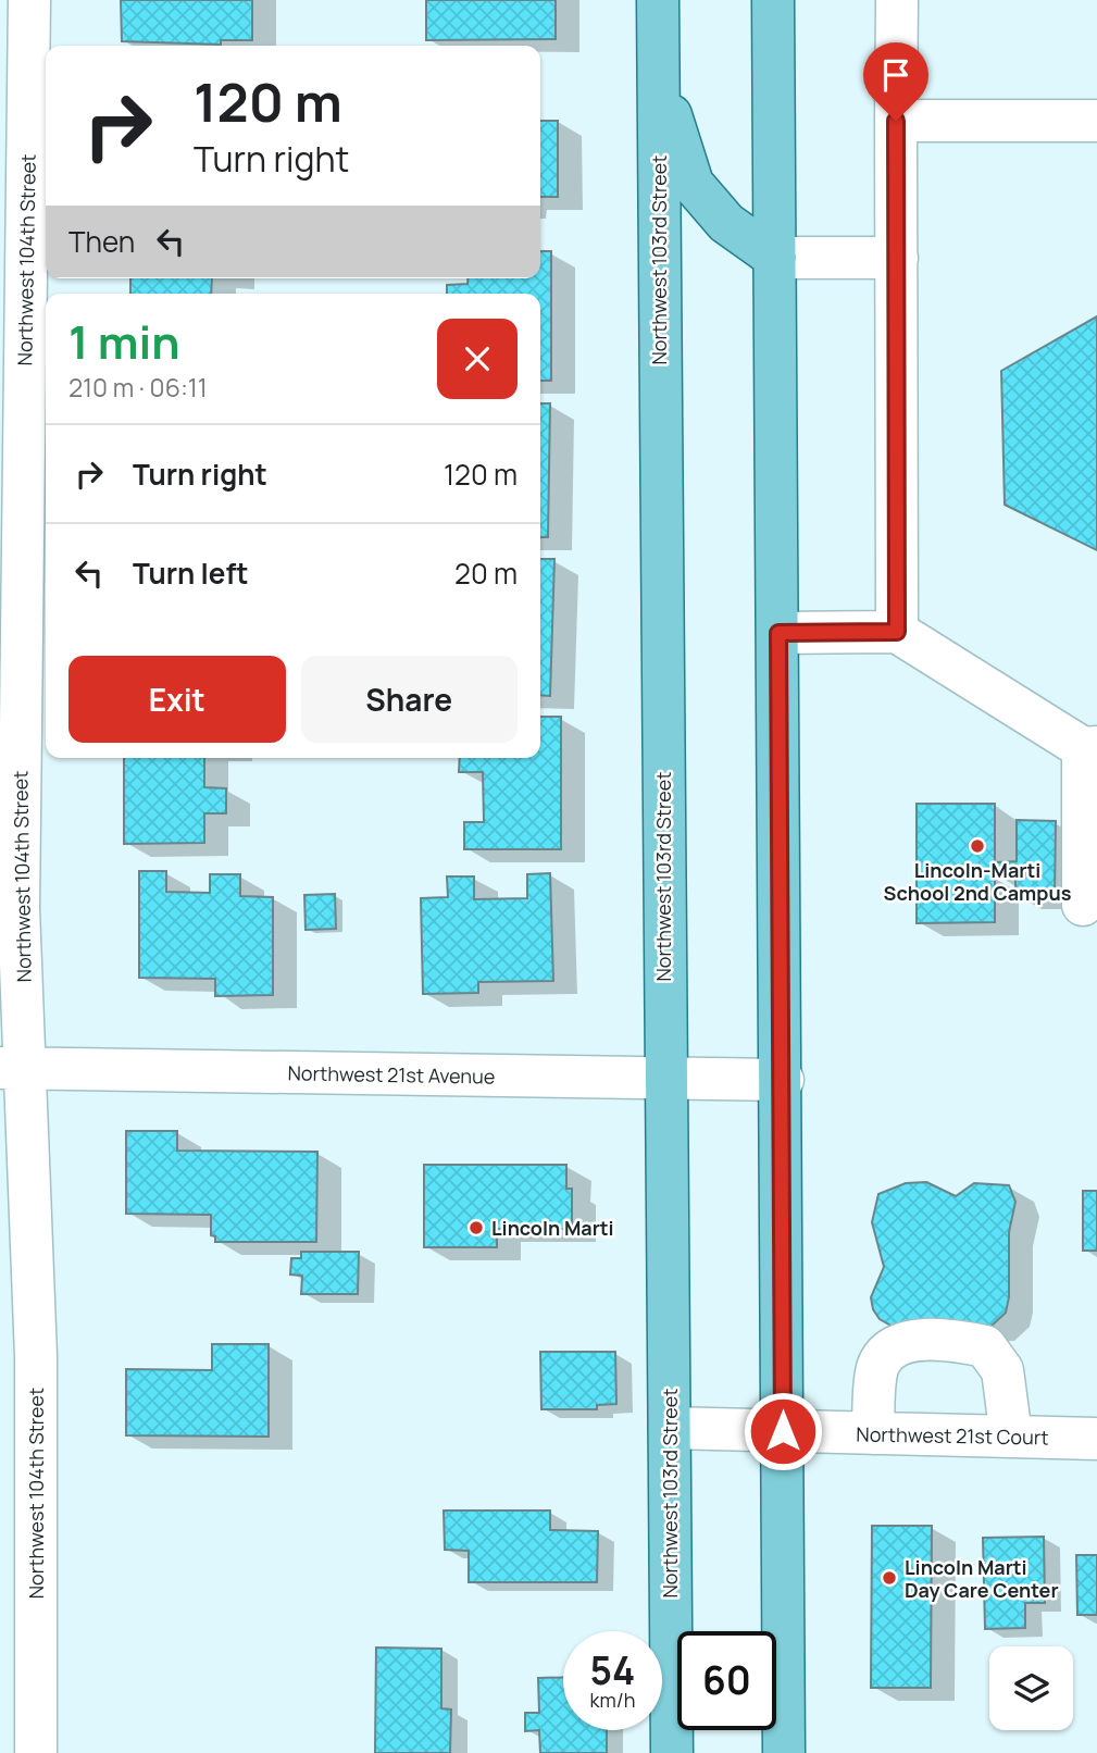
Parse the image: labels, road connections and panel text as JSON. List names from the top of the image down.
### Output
{
  "streets": {
    "main road": ["Northwest 103rd Street"],
    "street": ["Northwest 104th Street", "Northwest 21st Avenue", "Northwest 21st Court"]
  },
  "crossings": [
    ["Northwest 104th Street", "Northwest 21st Avenue"],
    ["Northwest 103rd Street", "Northwest 21st Avenue"],
    ["Northwest 103rd Street", "Northwest 21st Court"]
  ],
  "places": ["Lincoln-Marti School 2nd Campus", "Lincoln Marti", "Lincoln Marti Day Care Center"],
  "page": {
    "turn": ["120 m", "Turn right"],
    "then": "Then",
    "heading": ["1 min", "210 m · 06:11"],
    "list": [
      {
        "name": "Turn right",
        "value": "120 m"
      },
      {
        "name": "Turn left",
        "value": "20 m"
      }
    ],
    "buttons": ["Exit", "Share"],
    "speed": "54 km/h",
    "limit": "60"
  }
}
